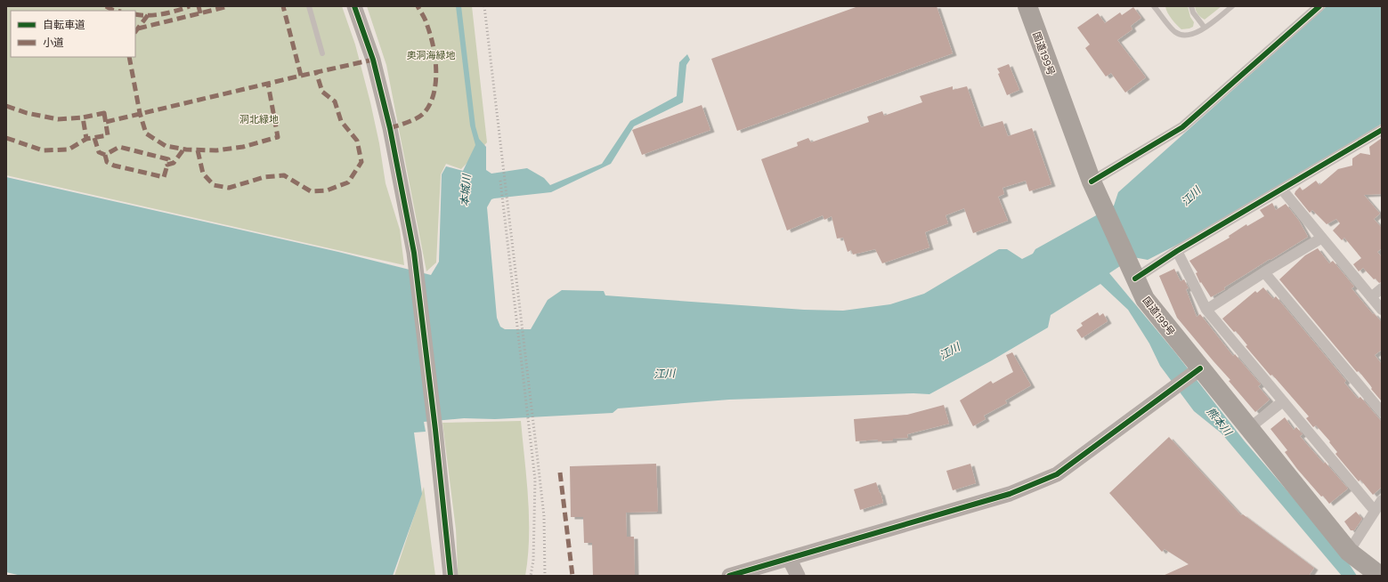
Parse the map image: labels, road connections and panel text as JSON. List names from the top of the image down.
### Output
{
  "streets": {
    "highway": ["国道199号"]
  },
  "water": ["本城川", "江川", "熊本川"],
  "parks": ["奥洞海緑地", "洞北緑地"],
  "legend": ["自転車道", "小道"]
}
